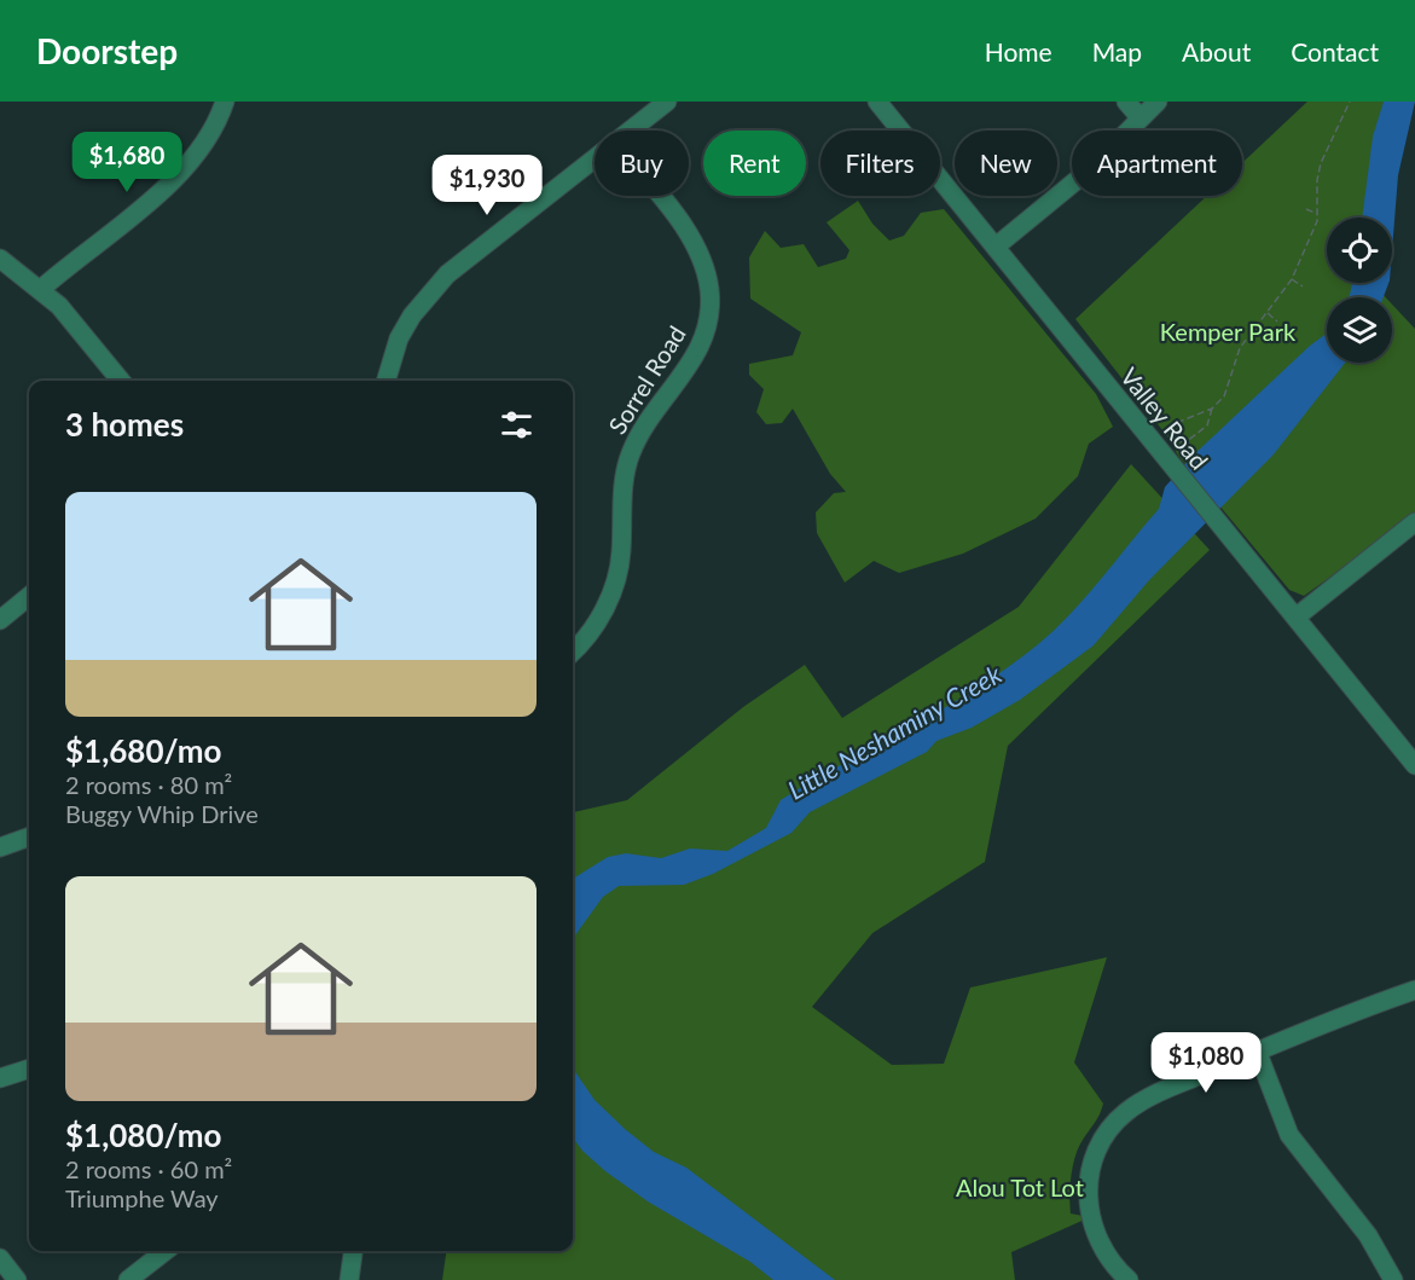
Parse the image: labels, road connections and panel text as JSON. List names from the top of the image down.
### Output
{
  "streets": {
    "street": ["Sorrel Road", "Valley Road"]
  },
  "water": ["Little Neshaminy Creek"],
  "parks": ["Kemper Park", "Alou Tot Lot"],
  "page": {
    "header": "Doorstep",
    "nav": [
      "Home",
      "Map",
      "About",
      "Contact"
    ],
    "chip": [
      "Buy",
      "Rent",
      "Filters",
      "New",
      "Apartment"
    ],
    "price": ["$1,680", "$1,930", "$1,080"],
    "heading": "3 homes",
    "list": [
      {
        "name": "$1,680/mo",
        "note": "2 rooms · 80 m² · Buggy Whip Drive"
      },
      {
        "name": "$1,080/mo",
        "note": "2 rooms · 60 m² · Triumphe Way"
      }
    ]
  }
}
